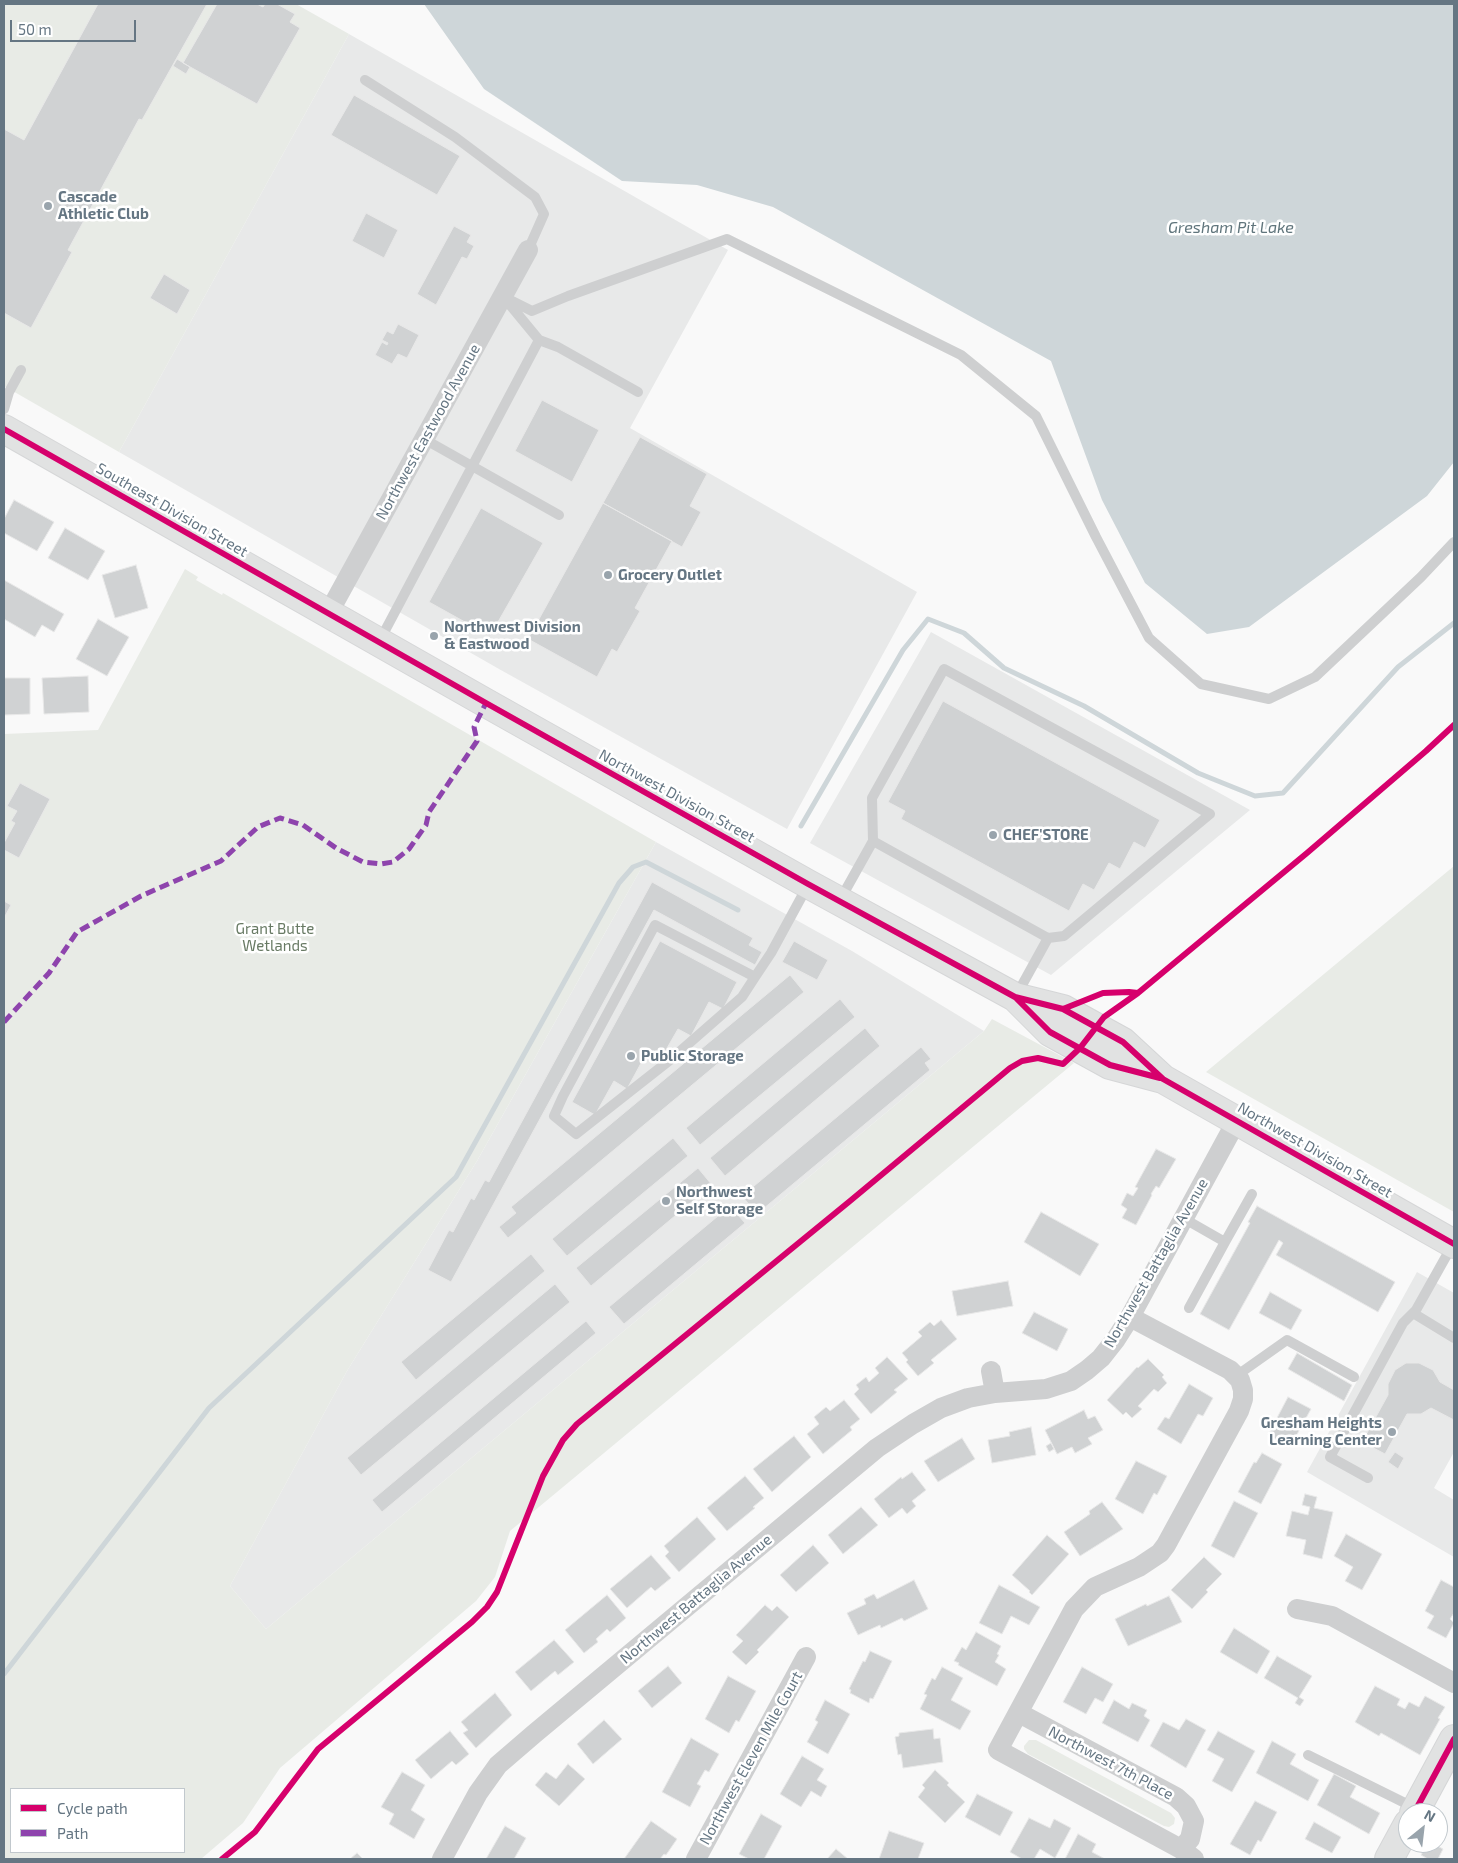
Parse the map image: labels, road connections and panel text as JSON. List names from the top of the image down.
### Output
{
  "streets": {
    "main road": ["Southeast Division Street", "Northwest Division Street"],
    "street": [
      "Northwest Eastwood Avenue",
      "Northwest Battaglia Avenue",
      "Northwest Eleven Mile Court",
      "Northwest 7th Place"
    ]
  },
  "crossings": [
    ["Northwest Eastwood Avenue", "Southeast Division Street"],
    ["Northwest Eastwood Avenue", "Northwest Division Street"],
    ["Southeast Division Street", "Northwest Division Street"],
    ["Northwest Division Street", "Northwest Battaglia Avenue"]
  ],
  "water": ["Gresham Pit Lake"],
  "parks": ["Grant Butte Wetlands"],
  "places": [
    "Cascade Athletic Club",
    "Grocery Outlet",
    "Northwest Division & Eastwood",
    "CHEF'STORE",
    "Public Storage",
    "Northwest Self Storage",
    "Gresham Heights Learning Center"
  ],
  "legend": ["Cycle path", "Path"],
  "scale_bar": "50 m",
  "north": "top right"
}
